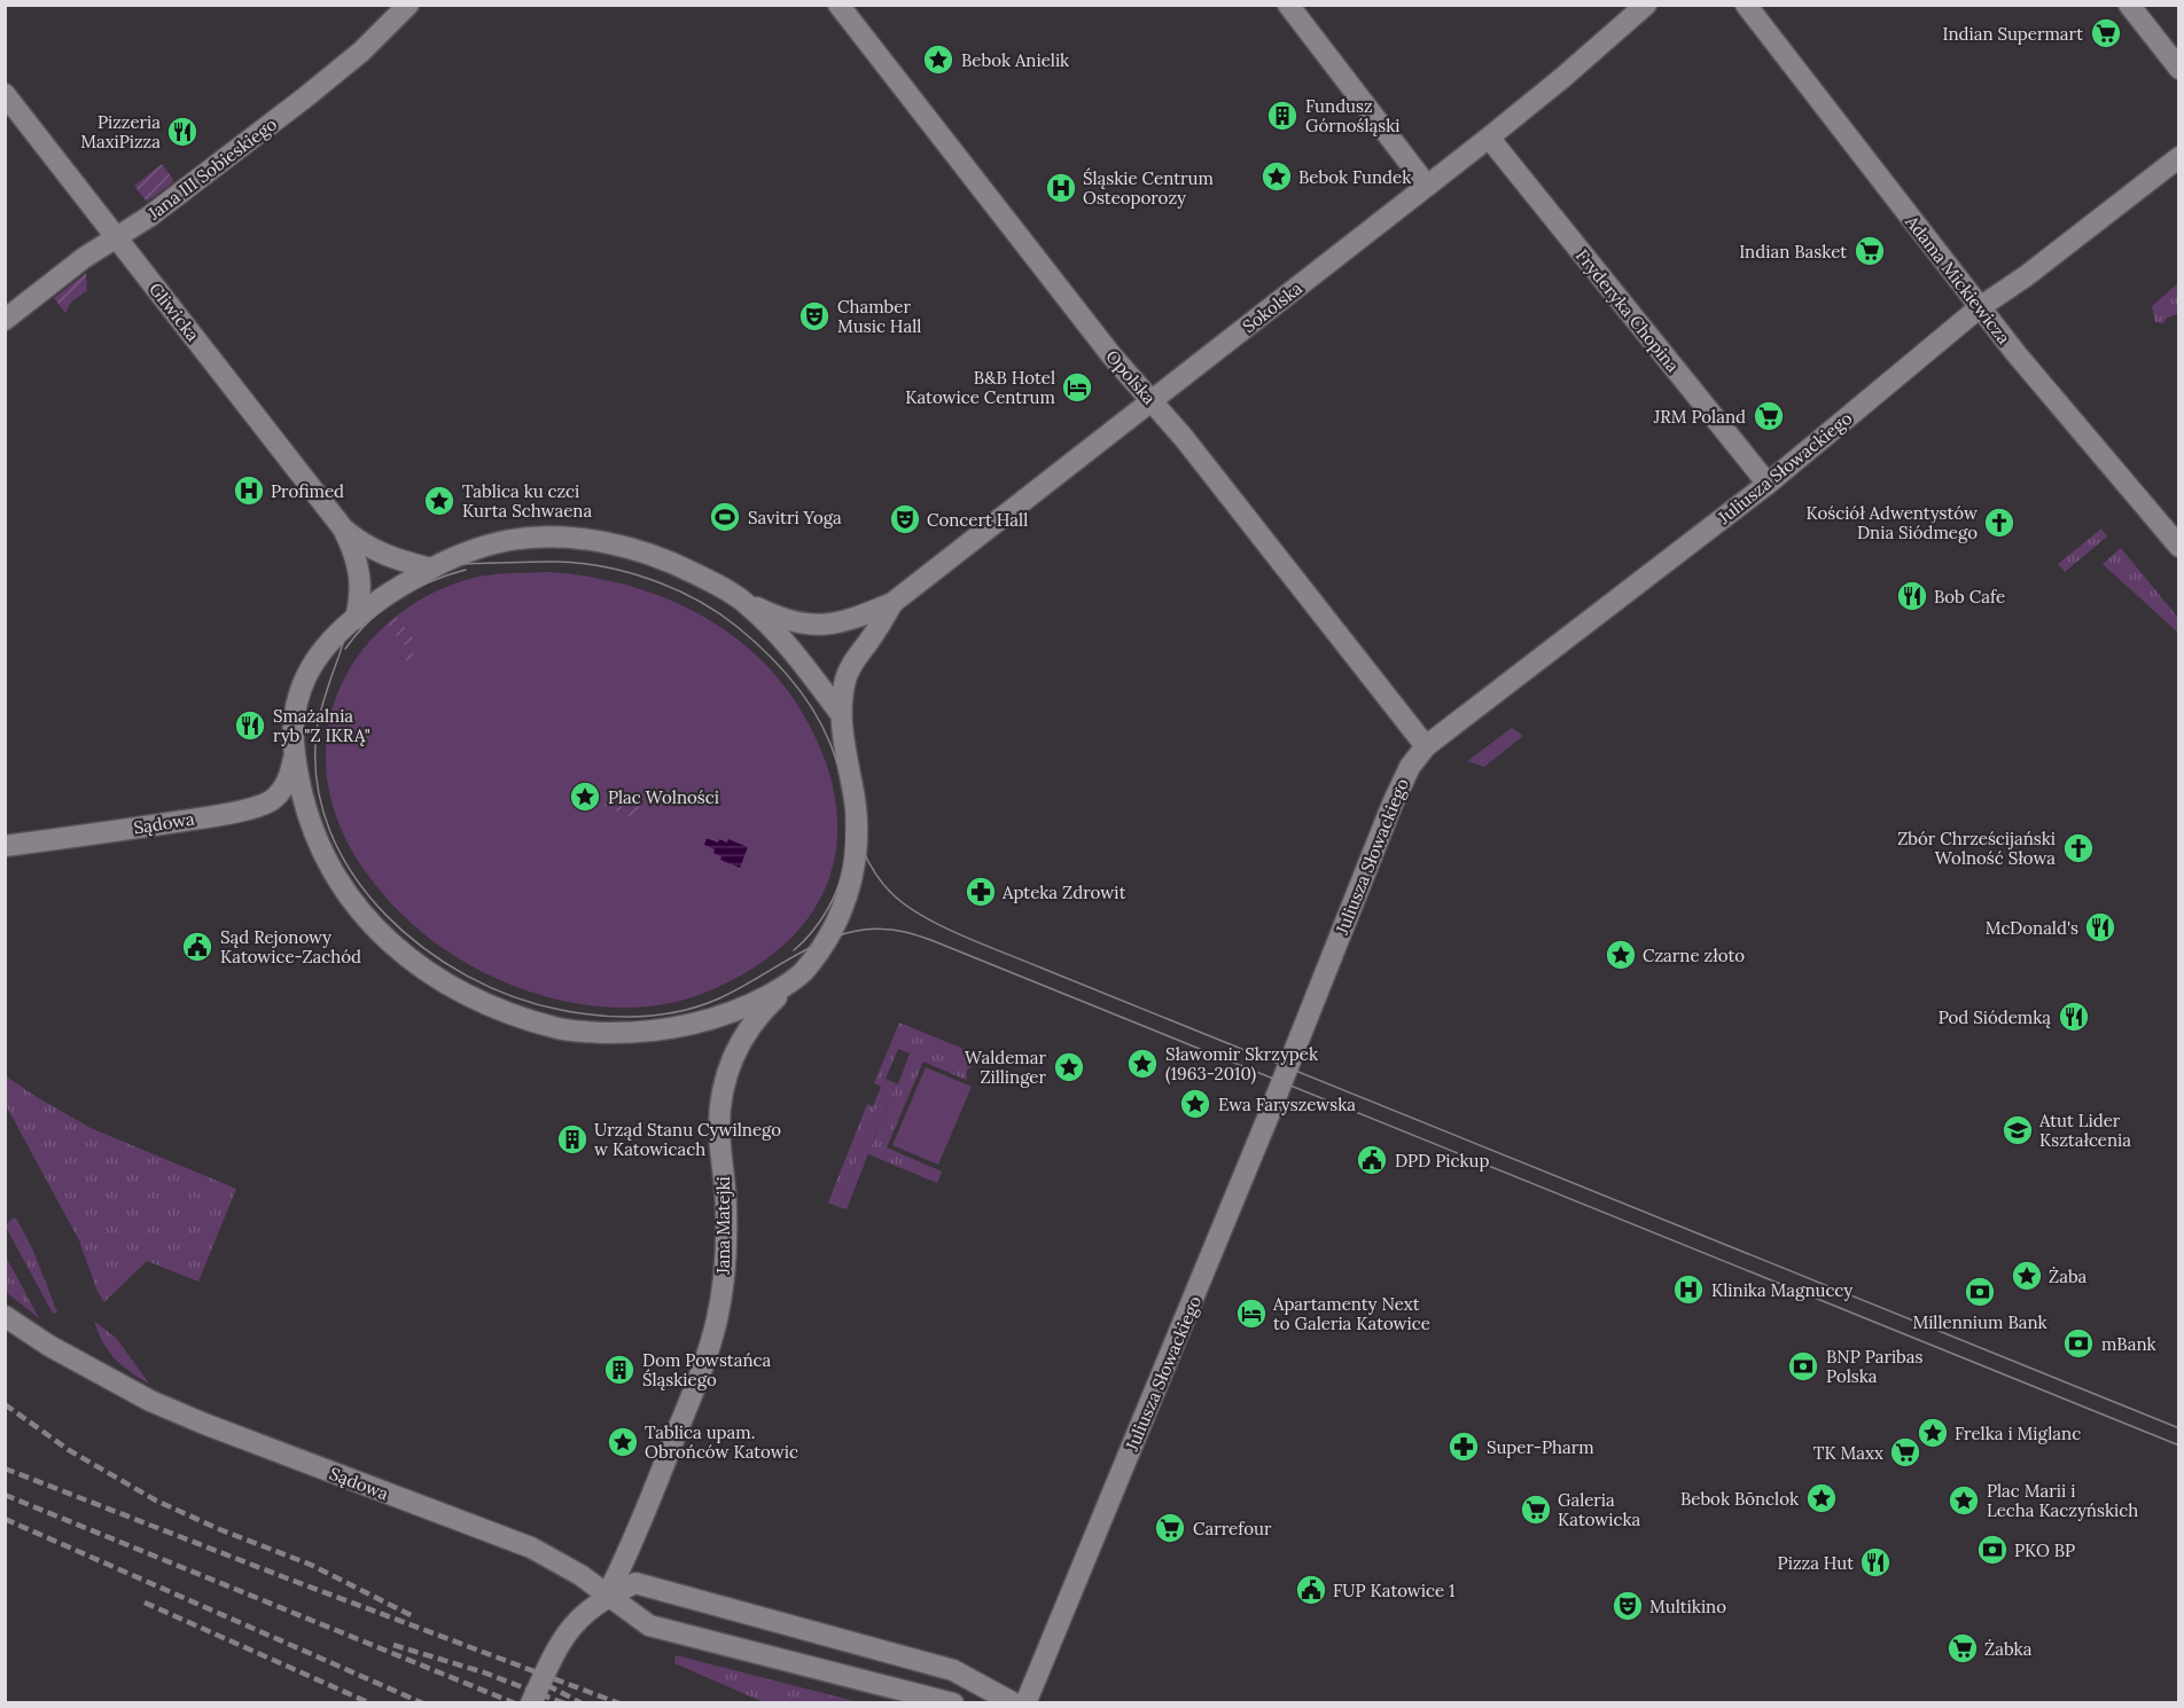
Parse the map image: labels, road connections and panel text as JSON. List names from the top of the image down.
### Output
{
  "streets": {
    "street": [
      "Jana III Sobieskiego",
      "Adama Mickiewicza",
      "Sokolska",
      "Fryderyka Chopina",
      "Gliwicka",
      "Opolska",
      "Juliusza Słowackiego",
      "Sądowa",
      "Jana Matejki"
    ]
  },
  "crossings": [
    ["Jana III Sobieskiego", "Gliwicka"],
    ["Adama Mickiewicza", "Juliusza Słowackiego"],
    ["Sokolska", "Fryderyka Chopina"],
    ["Sokolska", "Opolska"],
    ["Fryderyka Chopina", "Juliusza Słowackiego"],
    ["Opolska", "Juliusza Słowackiego"],
    ["Sądowa", "Jana Matejki"]
  ],
  "places": {
    "supermarket": [
      "Indian Supermart",
      "Indian Basket",
      "JRM Poland",
      "TK Maxx",
      "Galeria Katowicka",
      "Carrefour",
      "Żabka"
    ],
    "place": [
      "Bebok Anielik",
      "Bebok Fundek",
      "Tablica ku czci Kurta Schwaena",
      "Plac Wolności",
      "Czarne złoto",
      "Sławomir Skrzypek (1963-2010)",
      "Waldemar Zillinger",
      "Ewa Faryszewska",
      "Żaba",
      "Frelka i Miglanc",
      "Tablica upam. Obrońców Katowic",
      "Bebok Bōnclok",
      "Plac Marii i Lecha Kaczyńskich"
    ],
    "building": ["Fundusz Górnośląski", "Urząd Stanu Cywilnego w Katowicach", "Dom Powstańca Śląskiego"],
    "restaurant": [
      "Pizzeria MaxiPizza",
      "Bob Cafe",
      "Smażalnia ryb \"Z IKRĄ\"",
      "McDonald's",
      "Pod Siódemką",
      "Pizza Hut"
    ],
    "hospital": ["Śląskie Centrum Osteoporozy", "Profimed", "Klinika Magnuccy"],
    "theatre": ["Chamber Music Hall", "Concert Hall", "Multikino"],
    "hotel": ["B&B Hotel Katowice Centrum", "Apartamenty Next to Galeria Katowice"],
    "sports": ["Savitri Yoga"],
    "church": ["Kościół Adwentystów Dnia Siódmego", "Zbór Chrześcijański Wolność Słowa"],
    "pharmacy": ["Apteka Zdrowit", "Super-Pharm"],
    "public building": ["Sąd Rejonowy Katowice-Zachód", "DPD Pickup", "FUP Katowice 1"],
    "school or university": ["Atut Lider Kształcenia"],
    "bank": [
      "Millennium Bank",
      "mBank",
      "BNP Paribas Polska",
      "PKO BP"
    ]
  }
}
